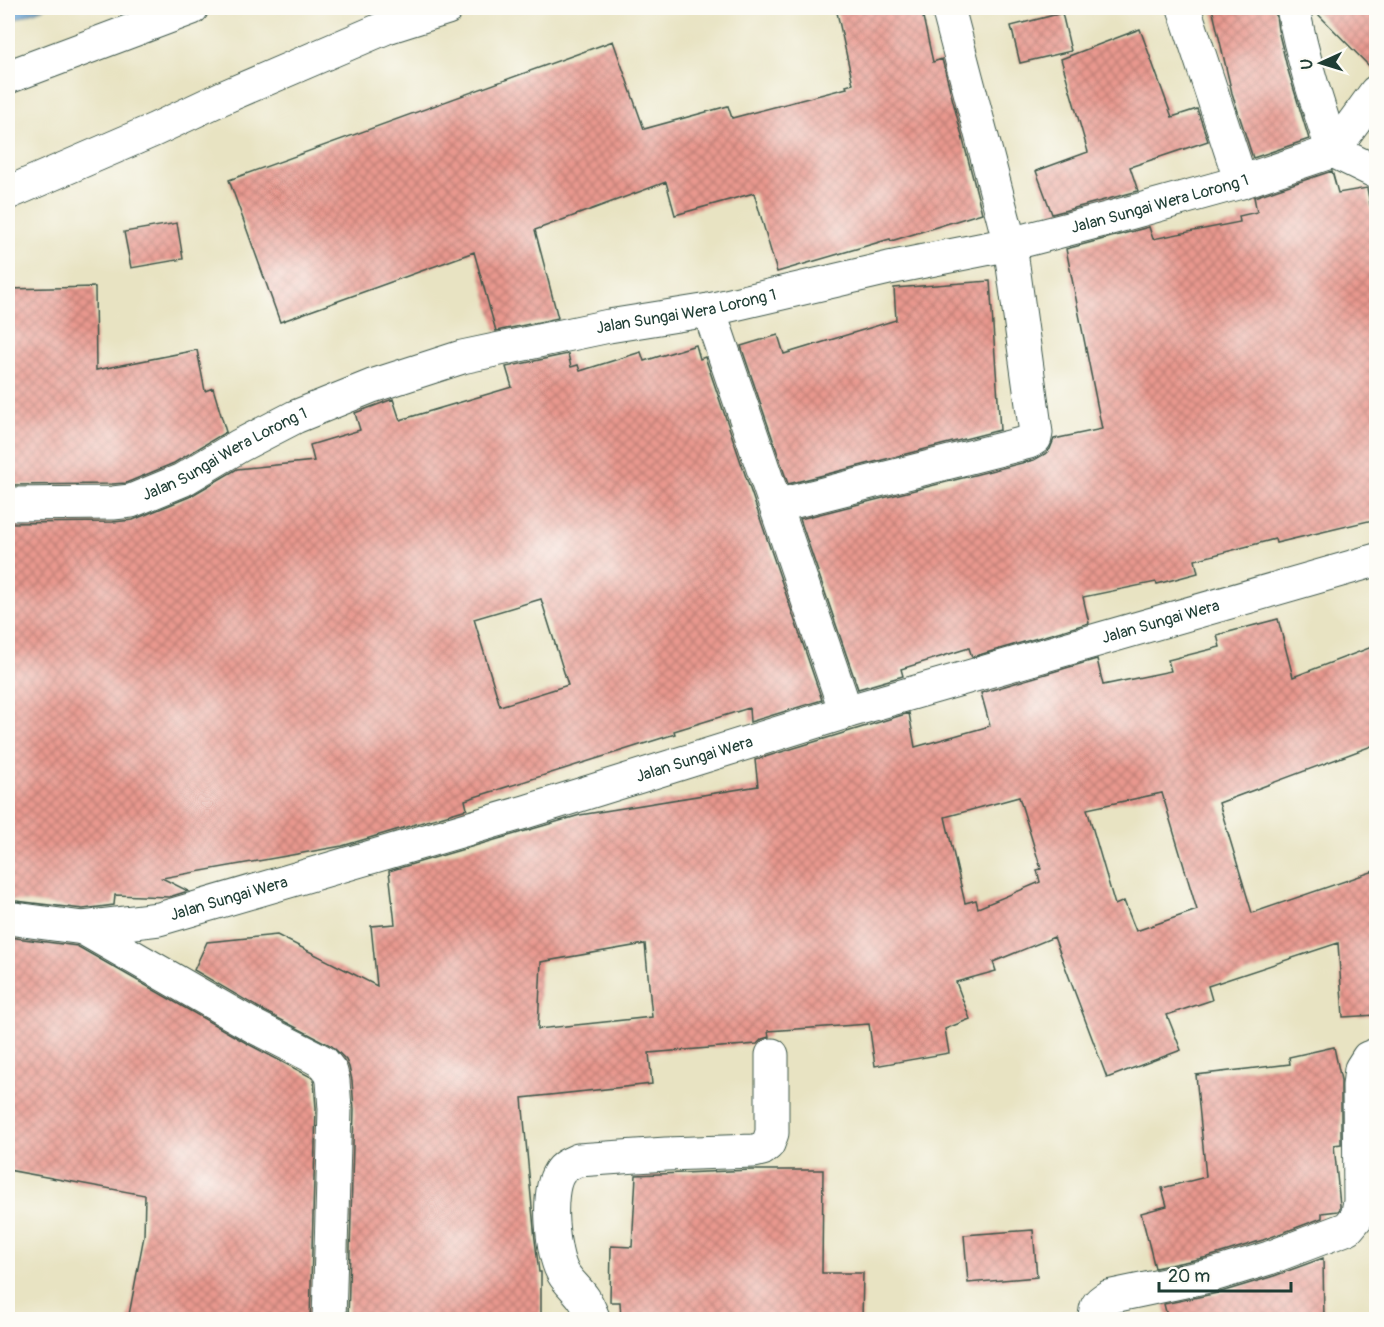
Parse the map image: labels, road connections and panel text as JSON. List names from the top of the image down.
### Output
{
  "streets": {
    "street": ["Jalan Sungai Wera Lorong 1", "Jalan Sungai Wera"]
  },
  "scale_bar": "20 m",
  "north": "left"
}
